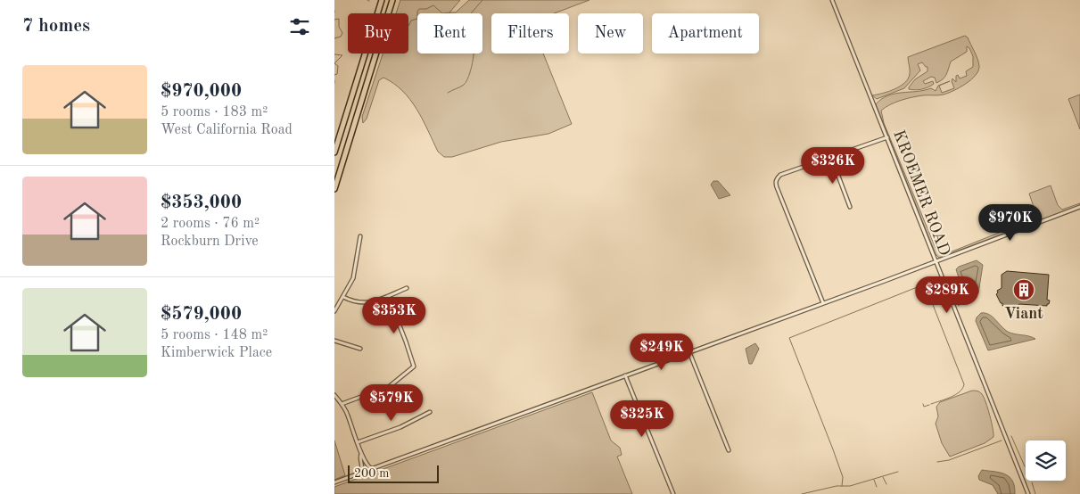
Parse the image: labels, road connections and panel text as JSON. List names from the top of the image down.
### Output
{
  "streets": {
    "street": ["KROEMER ROAD"]
  },
  "places": {
    "building": ["Viant"]
  },
  "scale_bar": "200 m",
  "page": {
    "heading": "7 homes",
    "chip": [
      "Buy",
      "Rent",
      "Filters",
      "New",
      "Apartment"
    ],
    "list": [
      {
        "name": "$970,000",
        "note": "5 rooms · 183 m² · West California Road"
      },
      {
        "name": "$353,000",
        "note": "2 rooms · 76 m² · Rockburn Drive"
      },
      {
        "name": "$579,000",
        "note": "5 rooms · 148 m² · Kimberwick Place"
      }
    ],
    "price": [
      "$326K",
      "$970K",
      "$289K",
      "$353K",
      "$249K",
      "$579K",
      "$325K"
    ],
    "scale": "200 m"
  }
}
